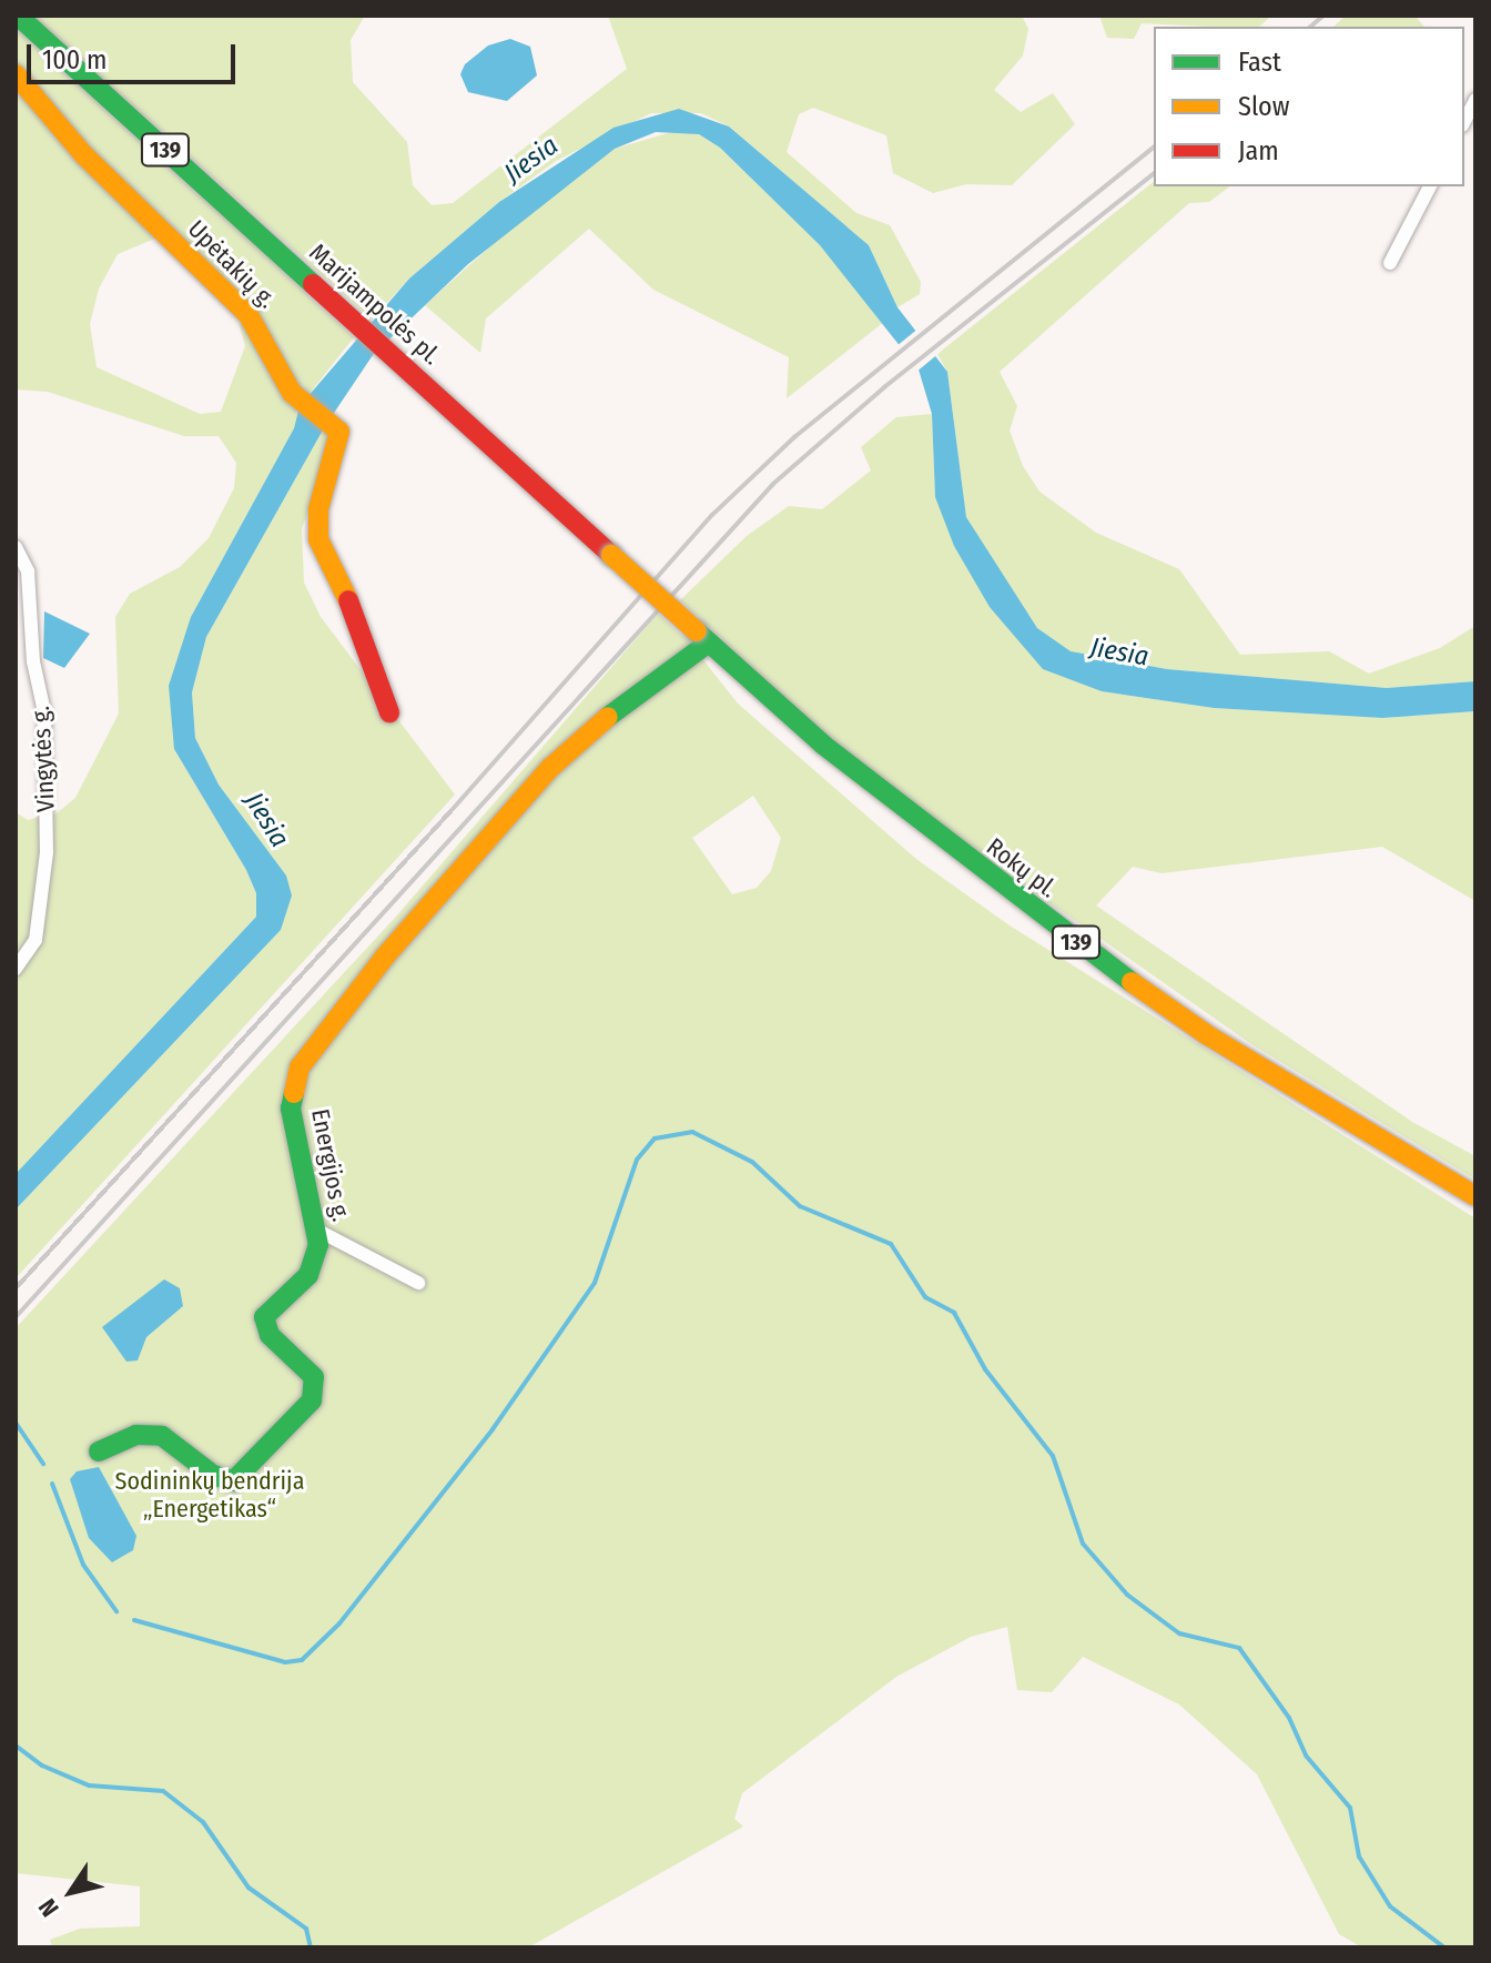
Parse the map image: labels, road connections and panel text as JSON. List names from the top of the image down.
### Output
{
  "streets": {
    "street": [
      "139",
      "Upėtakių g.",
      "Marijampolės pl.",
      "Vingytės g.",
      "Rokų pl.",
      "Energijos g."
    ]
  },
  "crossings": [
    ["Marijampolės pl.", "Rokų pl."],
    ["Marijampolės pl.", "Energijos g."],
    ["Rokų pl.", "Energijos g."]
  ],
  "water": ["Jiesia"],
  "parks": ["Sodininkų bendrija „Energetikas“"],
  "legend": ["Fast", "Slow", "Jam"],
  "scale_bar": "100 m",
  "north": "bottom left"
}
